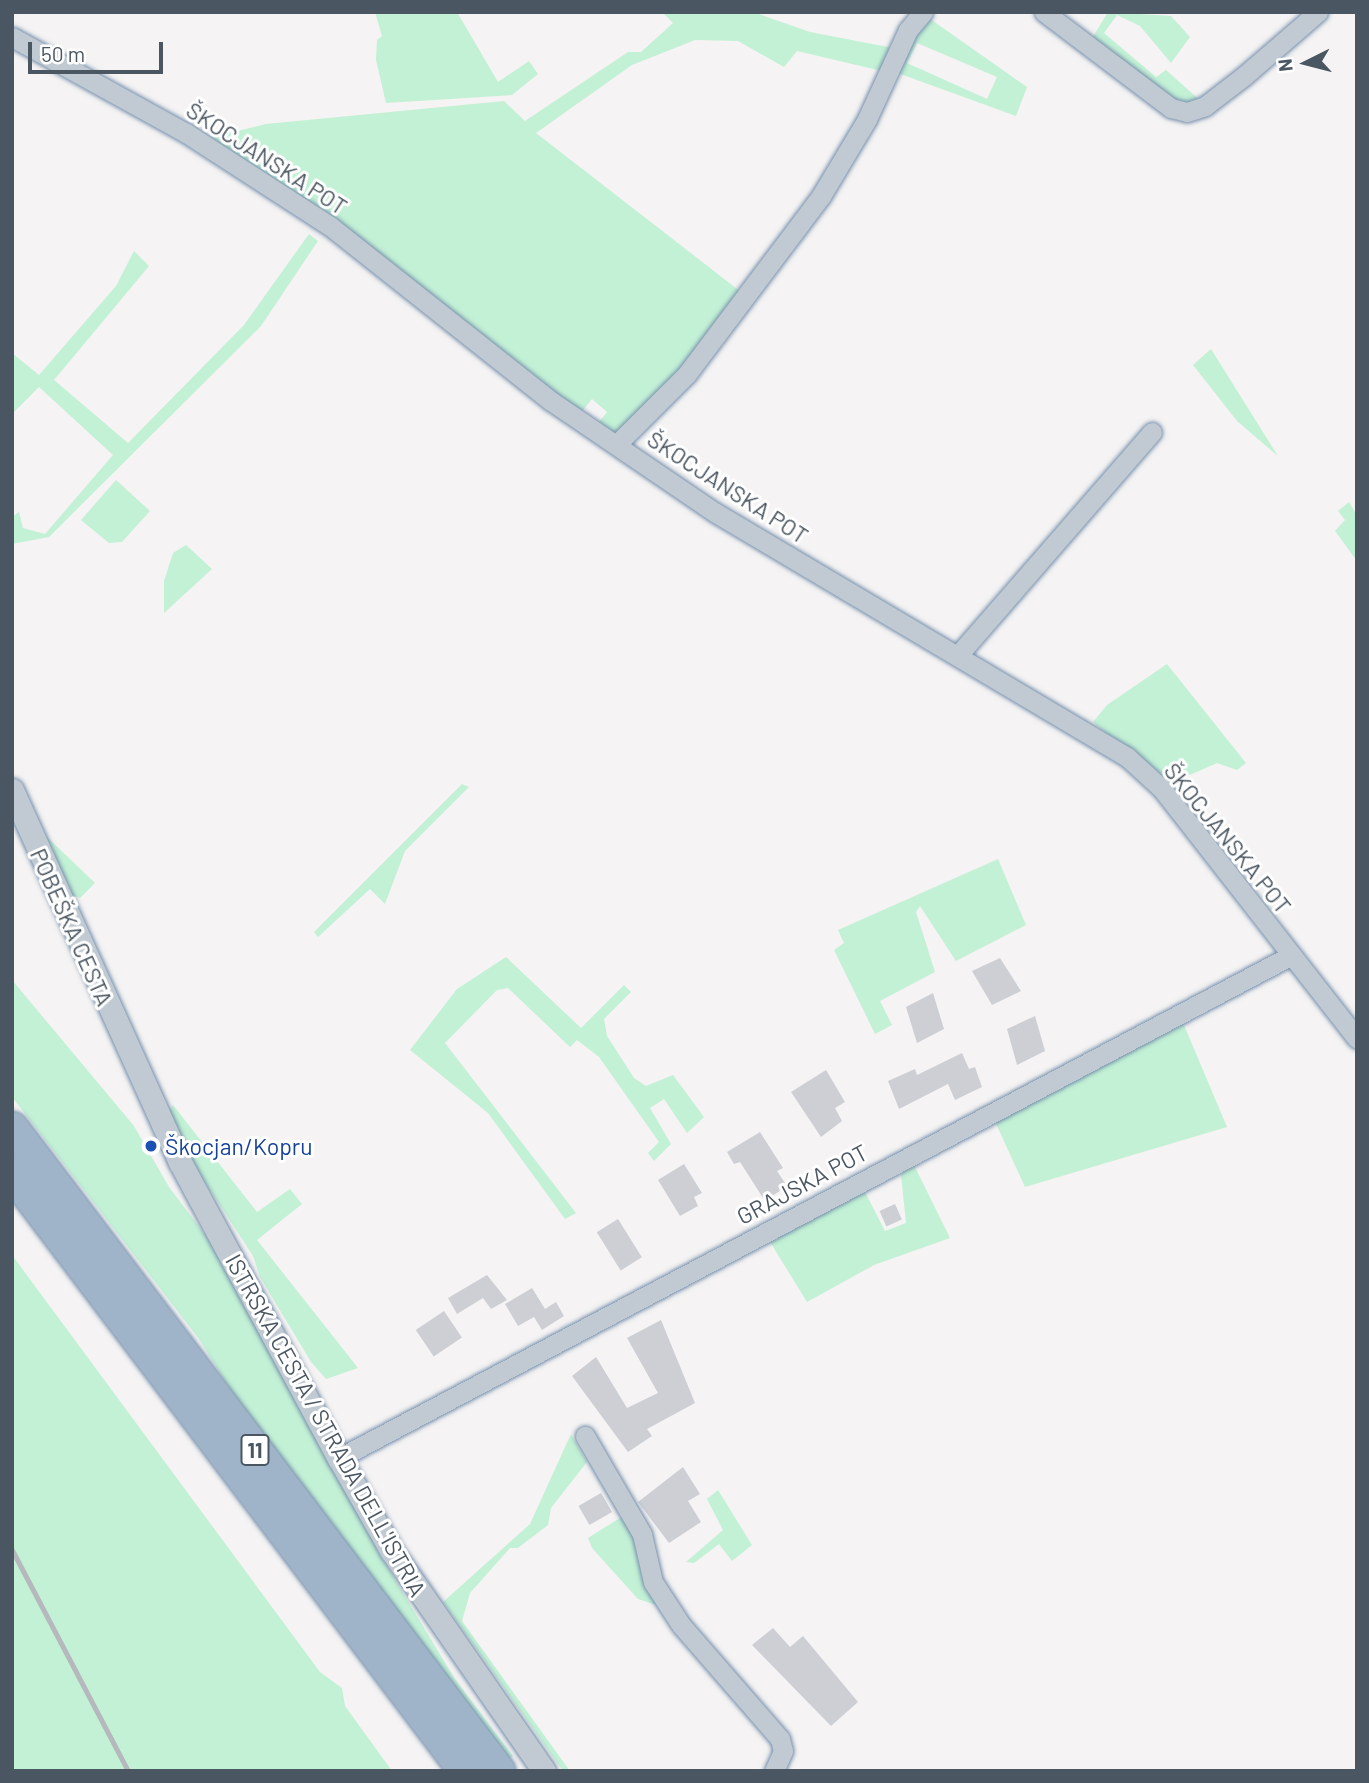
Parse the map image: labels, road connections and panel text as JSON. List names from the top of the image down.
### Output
{
  "streets": {
    "highway": ["11"],
    "street": [
      "ŠKOCJANSKA POT",
      "POBEŠKA CESTA",
      "GRAJSKA POT",
      "ISTRSKA CESTA / STRADA DELL'ISTRIA"
    ]
  },
  "crossings": [
    ["ŠKOCJANSKA POT", "GRAJSKA POT"],
    ["POBEŠKA CESTA", "ISTRSKA CESTA / STRADA DELL'ISTRIA"],
    ["GRAJSKA POT", "ISTRSKA CESTA / STRADA DELL'ISTRIA"]
  ],
  "places": ["Škocjan/Kopru"],
  "scale_bar": "50 m",
  "north": "left"
}
